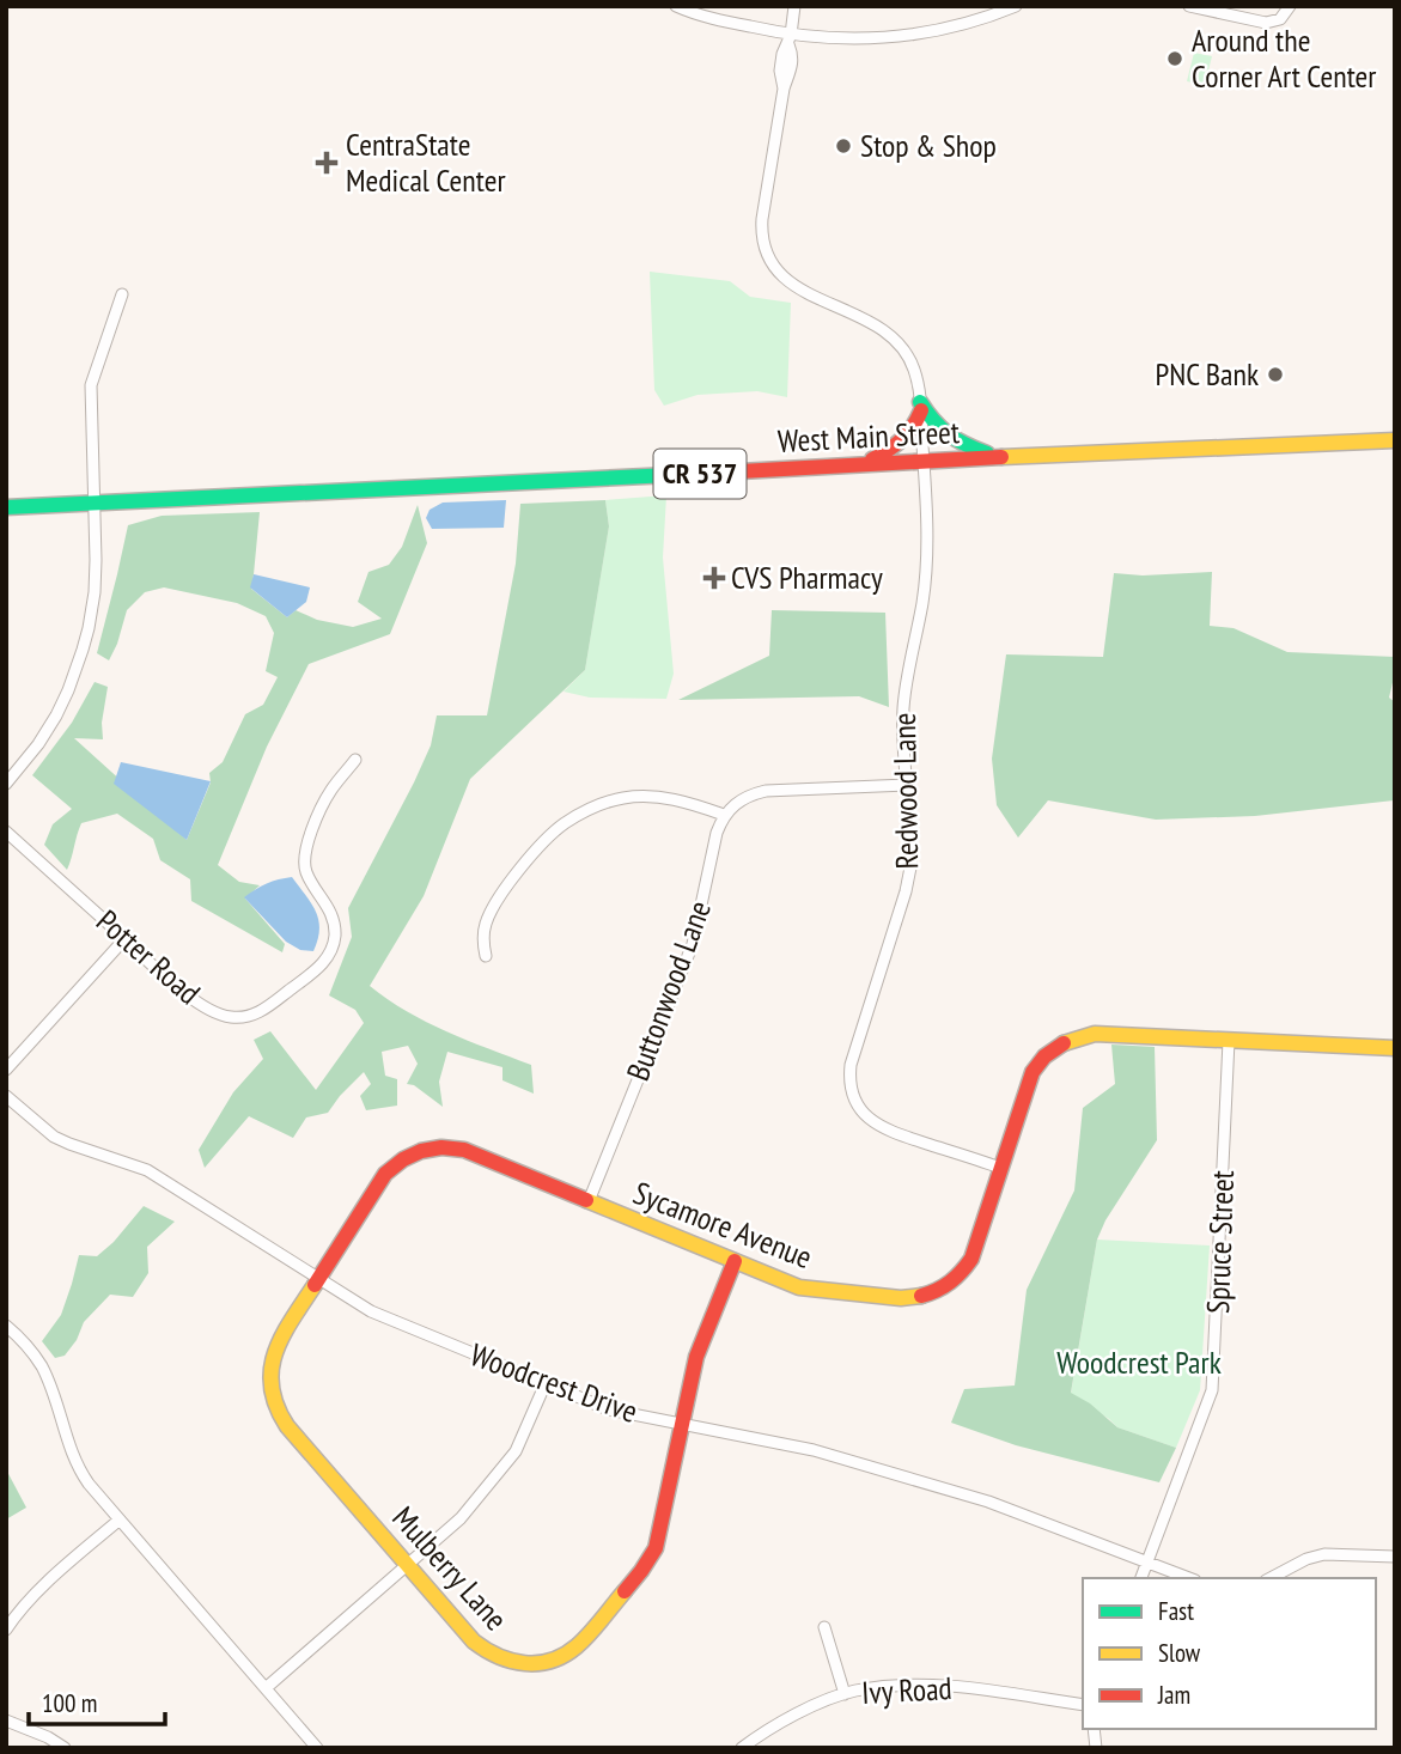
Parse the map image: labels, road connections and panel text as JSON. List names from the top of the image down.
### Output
{
  "streets": {
    "street": [
      "West Main Street",
      "CR 537",
      "Redwood Lane",
      "Potter Road",
      "Buttonwood Lane",
      "Sycamore Avenue",
      "Spruce Street",
      "Woodcrest Drive",
      "Mulberry Lane",
      "Ivy Road"
    ]
  },
  "crossings": [
    ["West Main Street", "CR 537"],
    ["West Main Street", "Redwood Lane"],
    ["Redwood Lane", "Sycamore Avenue"],
    ["Buttonwood Lane", "Sycamore Avenue"],
    ["Sycamore Avenue", "Spruce Street"],
    ["Sycamore Avenue", "Woodcrest Drive"],
    ["Sycamore Avenue", "Mulberry Lane"],
    ["Spruce Street", "Woodcrest Drive"],
    ["Woodcrest Drive", "Mulberry Lane"]
  ],
  "parks": ["Woodcrest Park"],
  "places": {
    "other": ["Around the Corner Art Center", "Stop & Shop", "PNC Bank"],
    "health": ["CentraState Medical Center", "CVS Pharmacy"]
  },
  "legend": ["Fast", "Slow", "Jam"],
  "scale_bar": "100 m"
}
